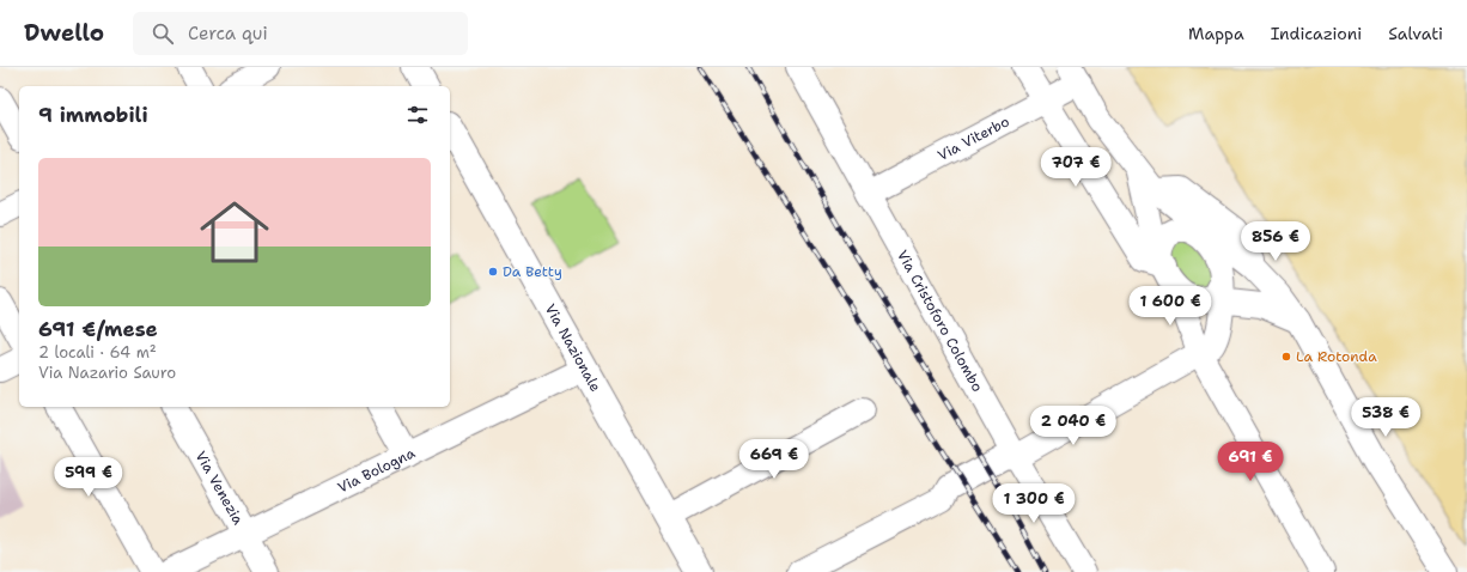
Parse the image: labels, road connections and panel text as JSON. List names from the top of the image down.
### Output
{
  "streets": {
    "main road": ["Via Nazionale"],
    "street": [
      "Via Viterbo",
      "Via Cristoforo Colombo",
      "Via Bologna",
      "Via Venezia"
    ]
  },
  "crossings": [
    ["Via Viterbo", "Via Cristoforo Colombo"],
    ["Via Nazionale", "Via Bologna"],
    ["Via Bologna", "Via Venezia"]
  ],
  "places": ["Da Betty", "La Rotonda"],
  "page": {
    "header": "Dwello",
    "search": "Cerca qui",
    "nav": ["Mappa", "Indicazioni", "Salvati"],
    "heading": "9 immobili",
    "list": [
      {
        "name": "691 €/mese",
        "note": "2 locali · 64 m² · Via Nazario Sauro"
      }
    ],
    "price": [
      "707 €",
      "856 €",
      "1 600 €",
      "538 €",
      "2 040 €",
      "669 €",
      "691 €",
      "599 €",
      "1 300 €"
    ]
  }
}
